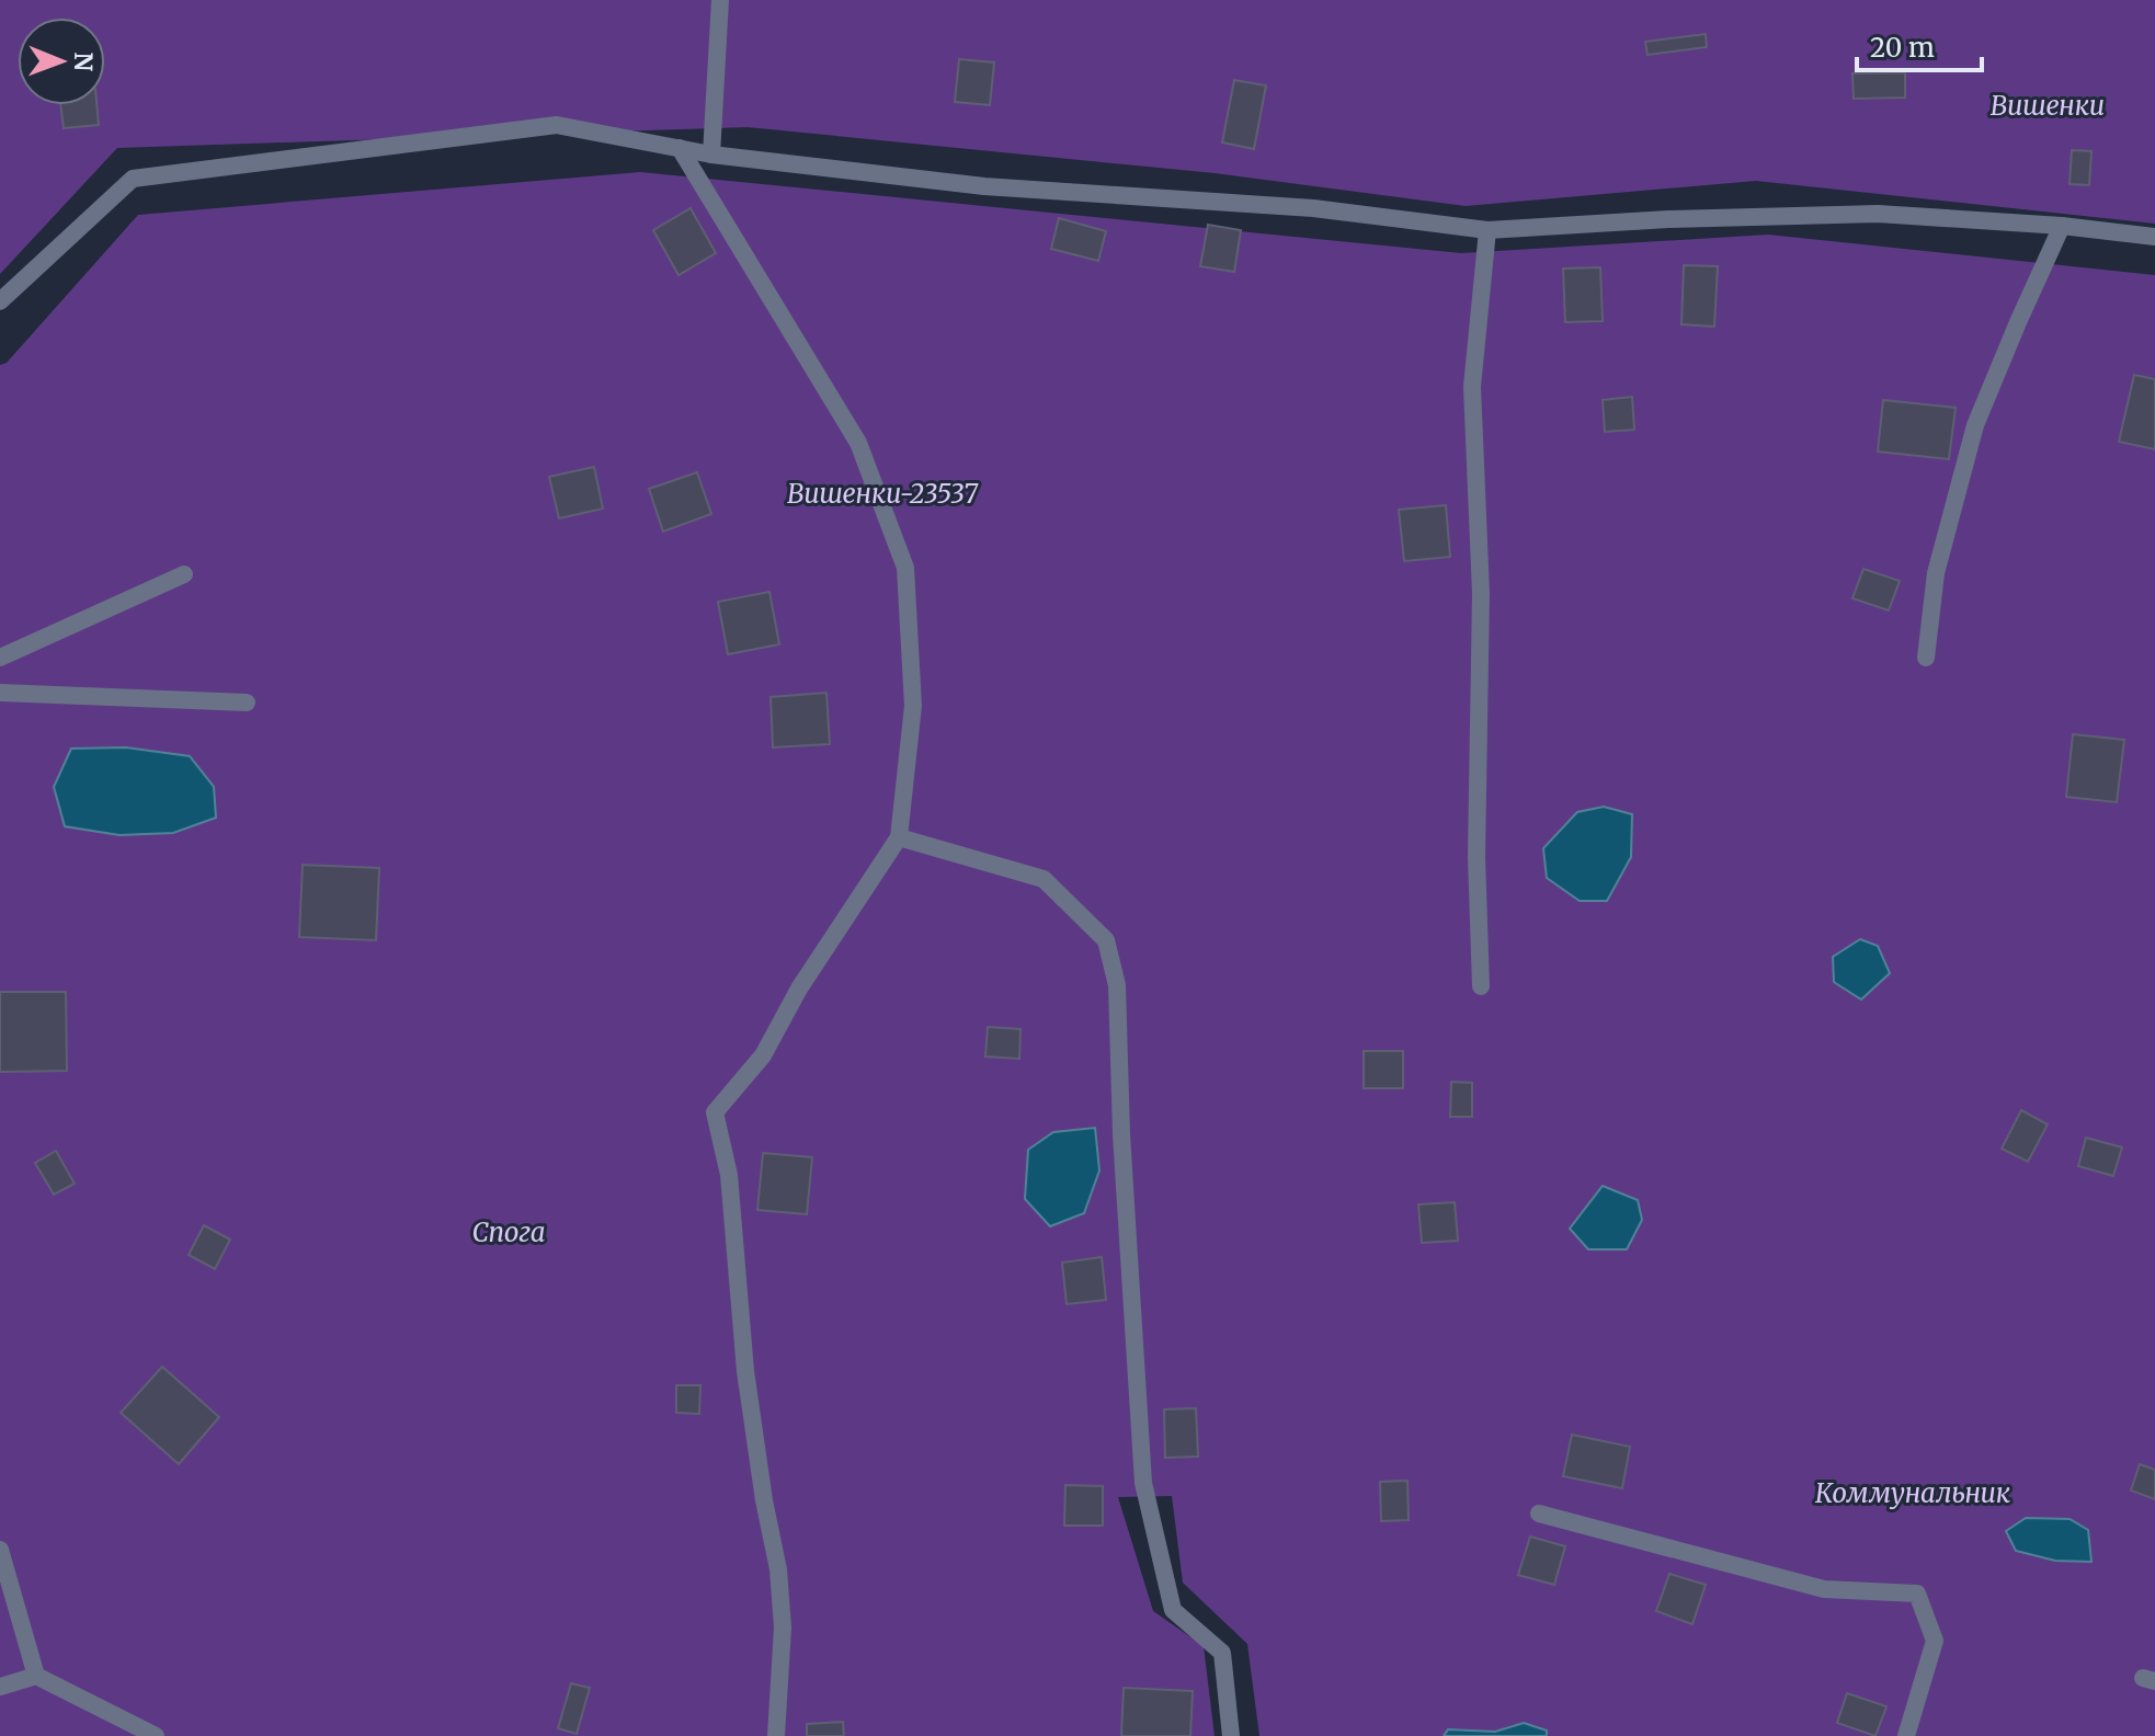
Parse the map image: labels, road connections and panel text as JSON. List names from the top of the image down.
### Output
{
  "parks": [
    "Вишенки",
    "Вишенки-23537",
    "Спога",
    "Коммунальник"
  ],
  "scale_bar": "20 m",
  "north": "right"
}
